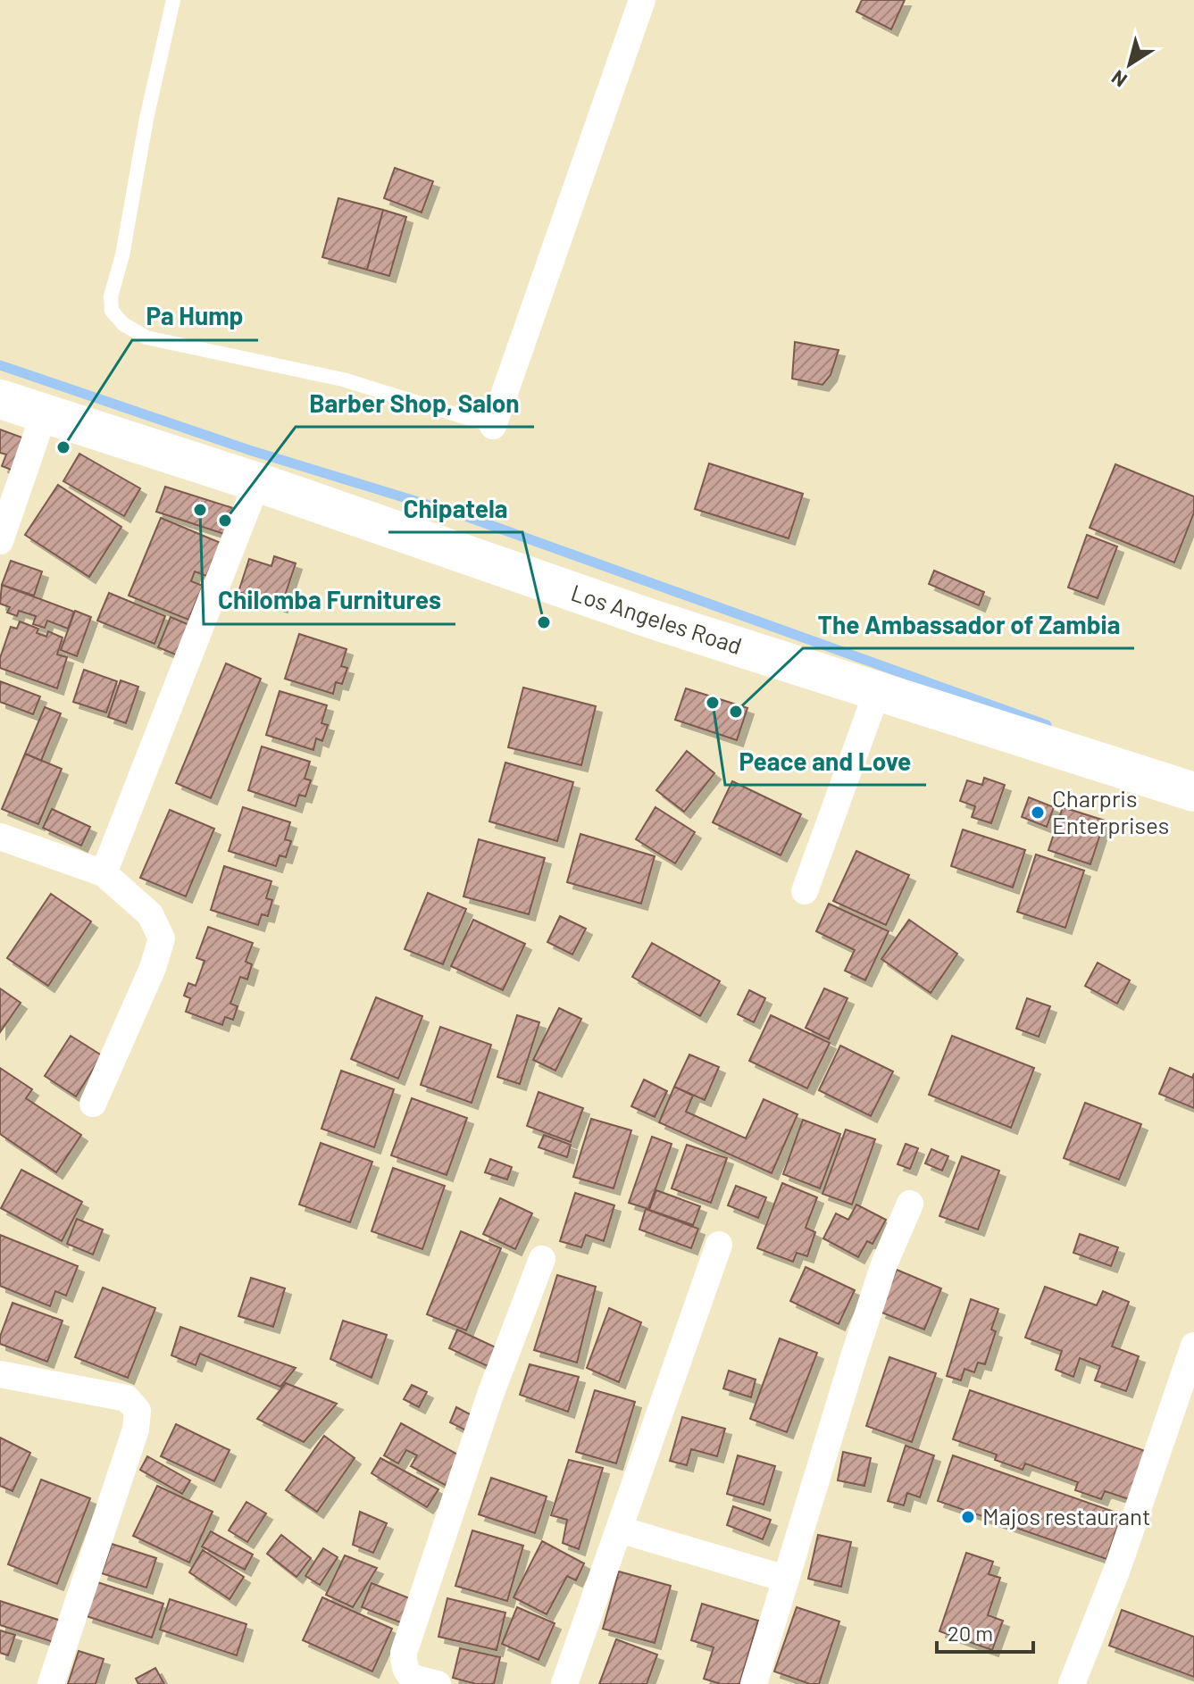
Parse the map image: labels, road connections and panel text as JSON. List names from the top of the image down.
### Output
{
  "streets": {
    "main road": ["Los Angeles Road"]
  },
  "places": [
    "Pa Hump",
    "Chilomba Furnitures",
    "Barber Shop, Salon",
    "Chipatela",
    "Peace and Love",
    "The Ambassador of Zambia",
    "Charpris Enterprises",
    "Majos restaurant"
  ],
  "scale_bar": "20 m",
  "north": "bottom left"
}
